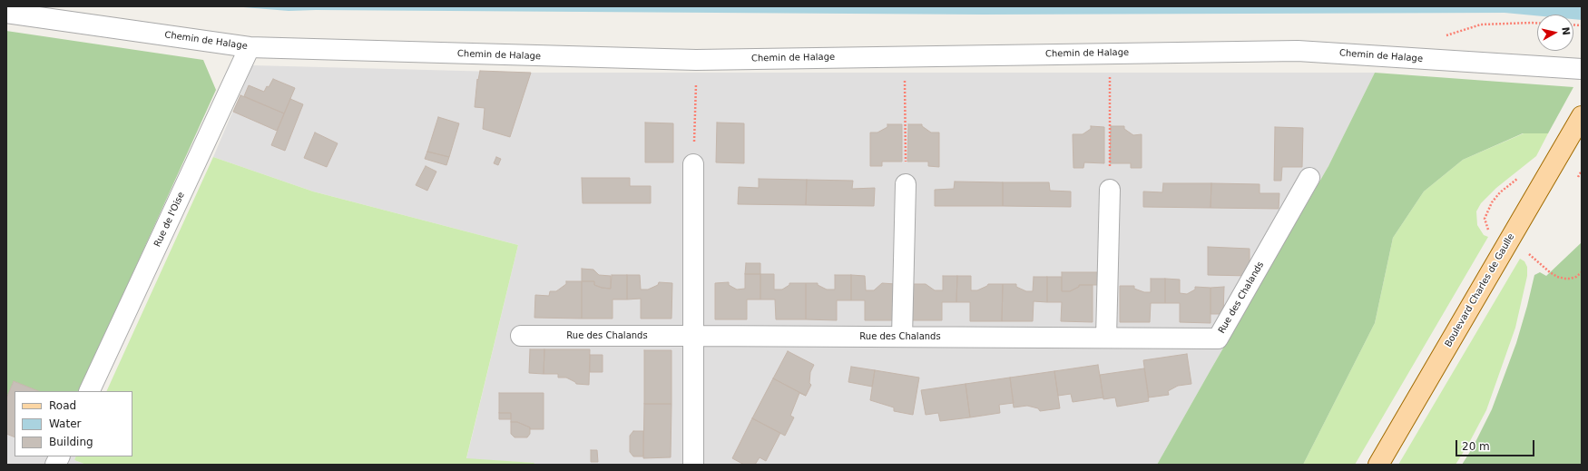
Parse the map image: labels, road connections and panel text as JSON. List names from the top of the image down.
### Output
{
  "streets": {
    "main road": ["Boulevard Charles de Gaulle"],
    "street": ["Chemin de Halage", "Rue de l'Oise", "Rue des Chalands"]
  },
  "crossings": [
    ["Chemin de Halage", "Rue de l'Oise"]
  ],
  "legend": ["Road", "Water", "Building"],
  "scale_bar": "20 m",
  "north": "right"
}
